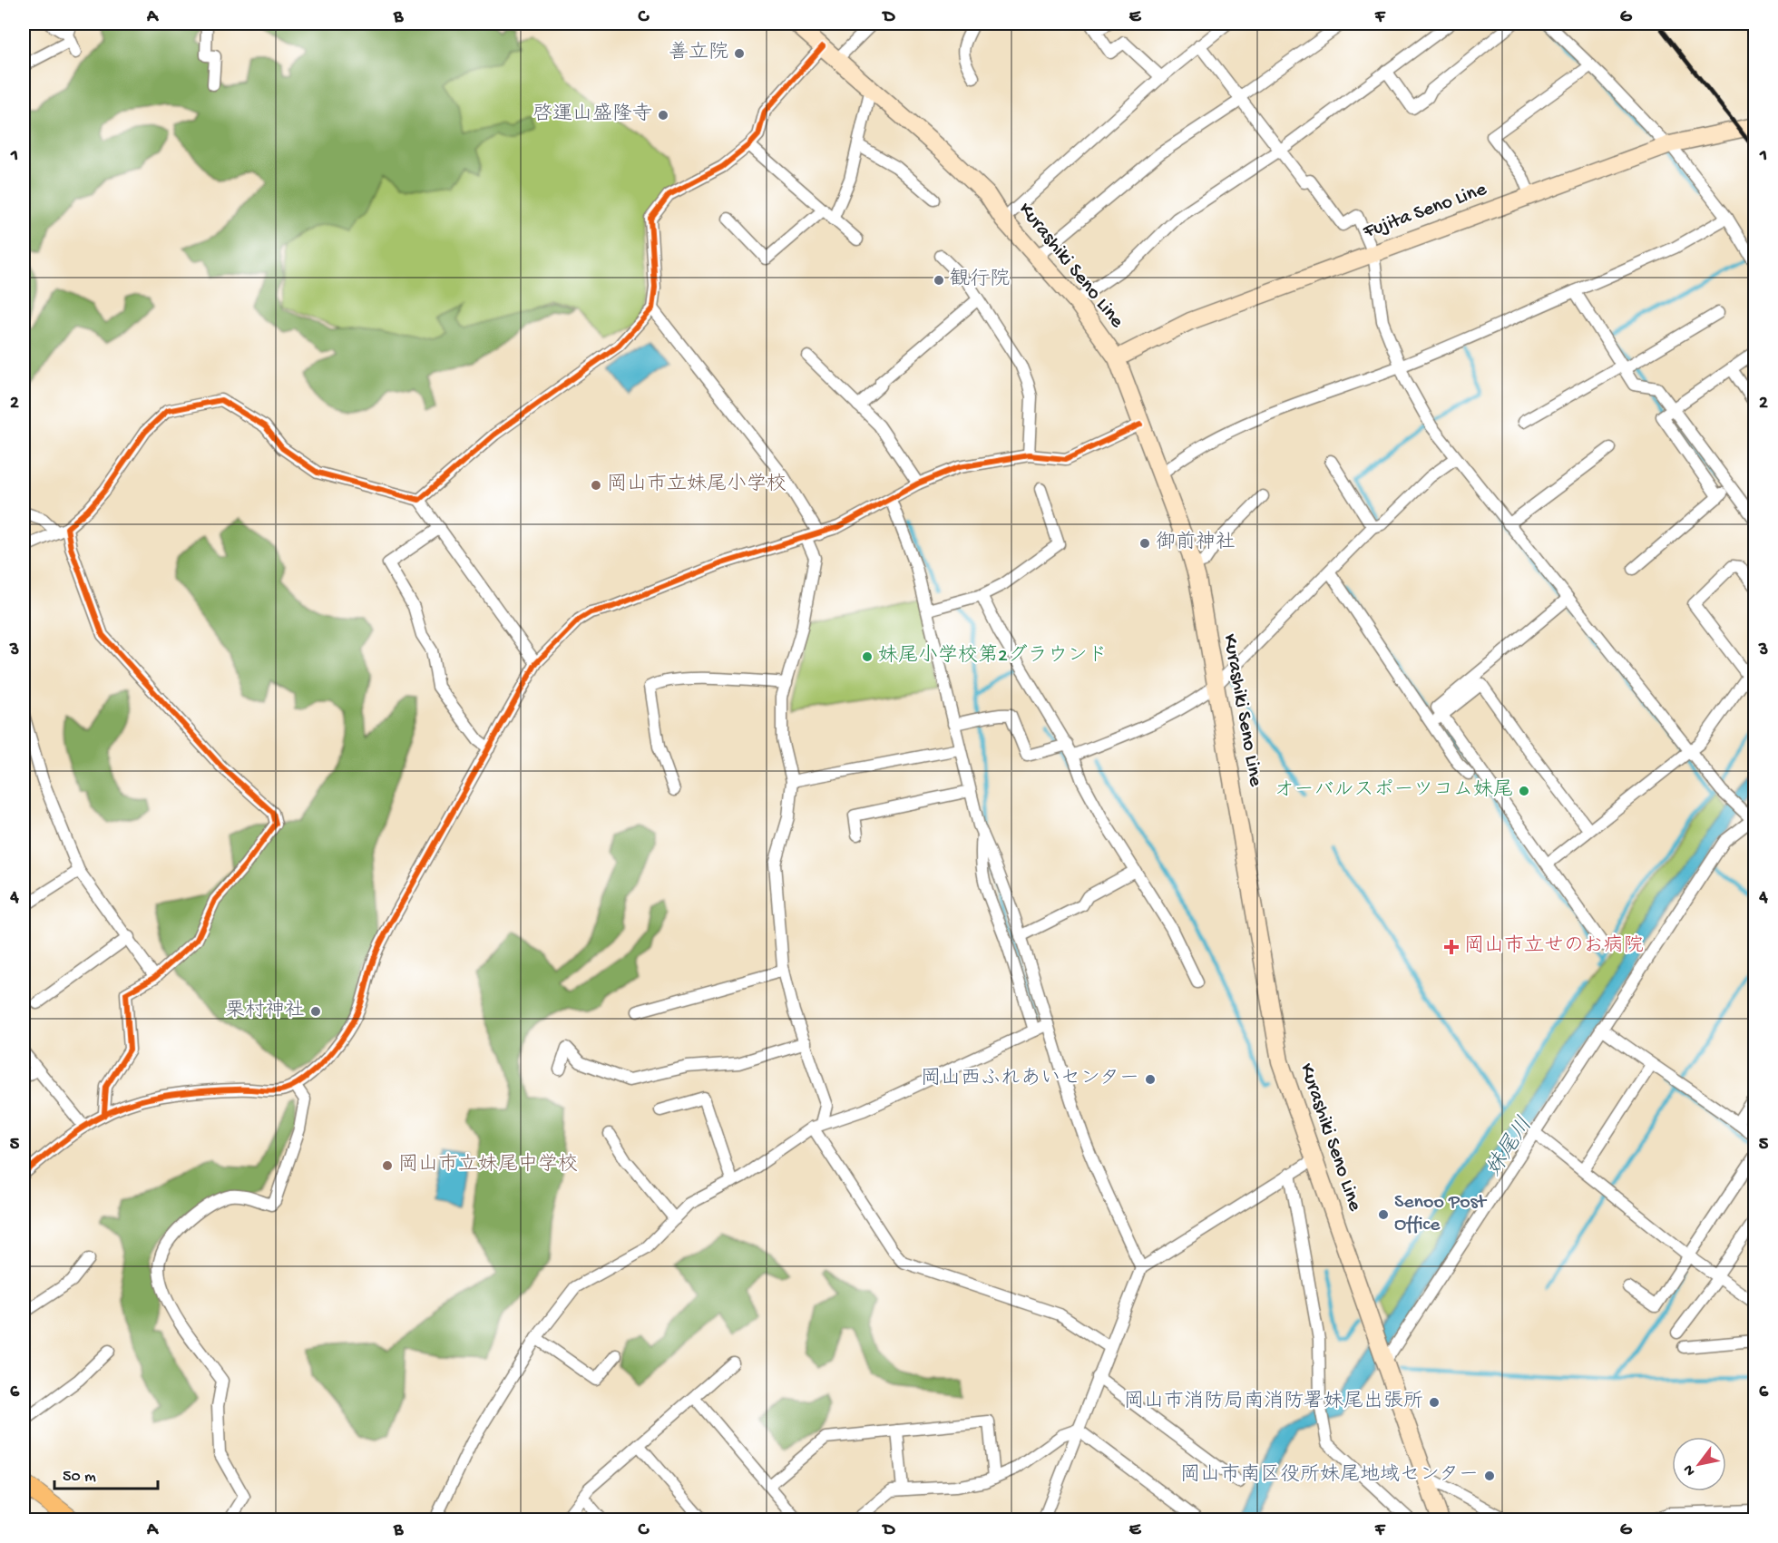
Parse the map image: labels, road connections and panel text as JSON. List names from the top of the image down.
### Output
{
  "streets": {
    "main road": ["Fujita Seno Line", "Kurashiki Seno Line"]
  },
  "crossings": [
    ["Fujita Seno Line", "Kurashiki Seno Line"]
  ],
  "water": ["妹尾川"],
  "places": {
    "other": [
      "善立院",
      "啓運山盛隆寺",
      "観行院",
      "岡山市立妹尾小学校",
      "御前神社",
      "妹尾小学校第2グラウンド",
      "オーバルスポーツコム妹尾",
      "栗村神社",
      "岡山西ふれあいセンター",
      "岡山市立妹尾中学校",
      "Senoo Post Office",
      "岡山市消防局南消防署妹尾出張所",
      "岡山市南区役所妹尾地域センター"
    ],
    "health": ["岡山市立せのお病院"]
  },
  "scale_bar": "50 m",
  "north": "bottom left",
  "grid": {
    "columns": [
      "A",
      "B",
      "C",
      "D",
      "E",
      "F",
      "G"
    ],
    "rows": [
      "1",
      "2",
      "3",
      "4",
      "5",
      "6"
    ]
  }
}
